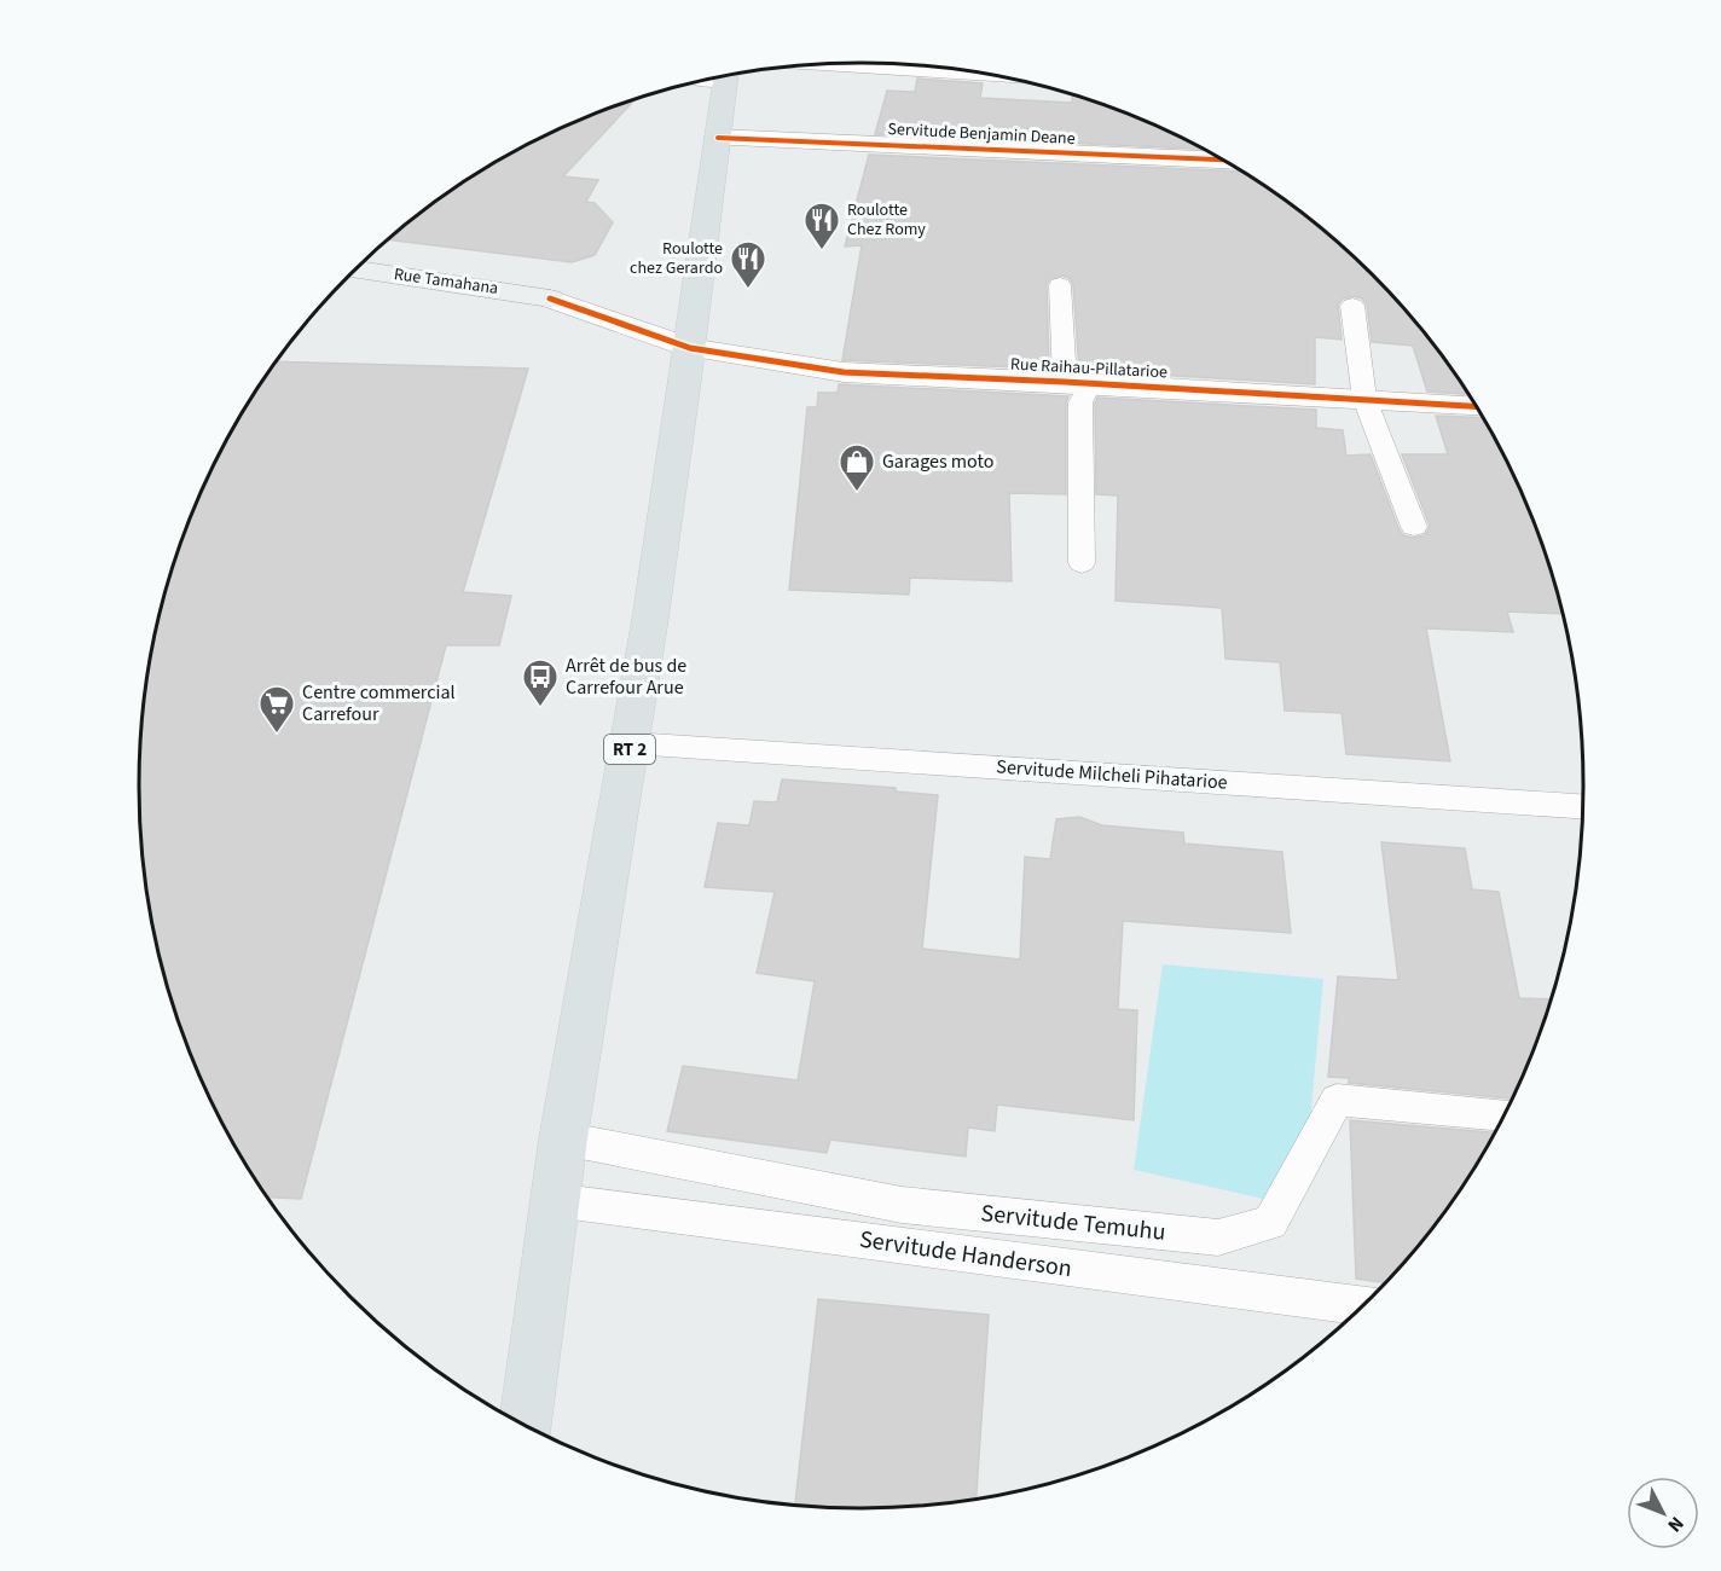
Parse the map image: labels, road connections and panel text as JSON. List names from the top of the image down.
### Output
{
  "streets": {
    "main road": ["RT 2"],
    "street": ["Servitude Benjamin Deane", "Rue Tamahana", "Rue Raihau-Pillatarioe"],
    "lane": ["Servitude Milcheli Pihatarioe", "Servitude Temuhu", "Servitude Handerson"]
  },
  "crossings": [
    ["Servitude Benjamin Deane", "RT 2"],
    ["Rue Tamahana", "Rue Raihau-Pillatarioe"],
    ["Rue Raihau-Pillatarioe", "RT 2"],
    ["RT 2", "Servitude Milcheli Pihatarioe"],
    ["RT 2", "Servitude Temuhu"],
    ["RT 2", "Servitude Handerson"]
  ],
  "places": {
    "restaurant": ["Roulotte Chez Romy", "Roulotte chez Gerardo"],
    "shop": ["Garages moto"],
    "bus stop": ["Arrêt de bus de Carrefour Arue"],
    "supermarket": ["Centre commercial Carrefour"]
  },
  "north": "bottom right"
}
